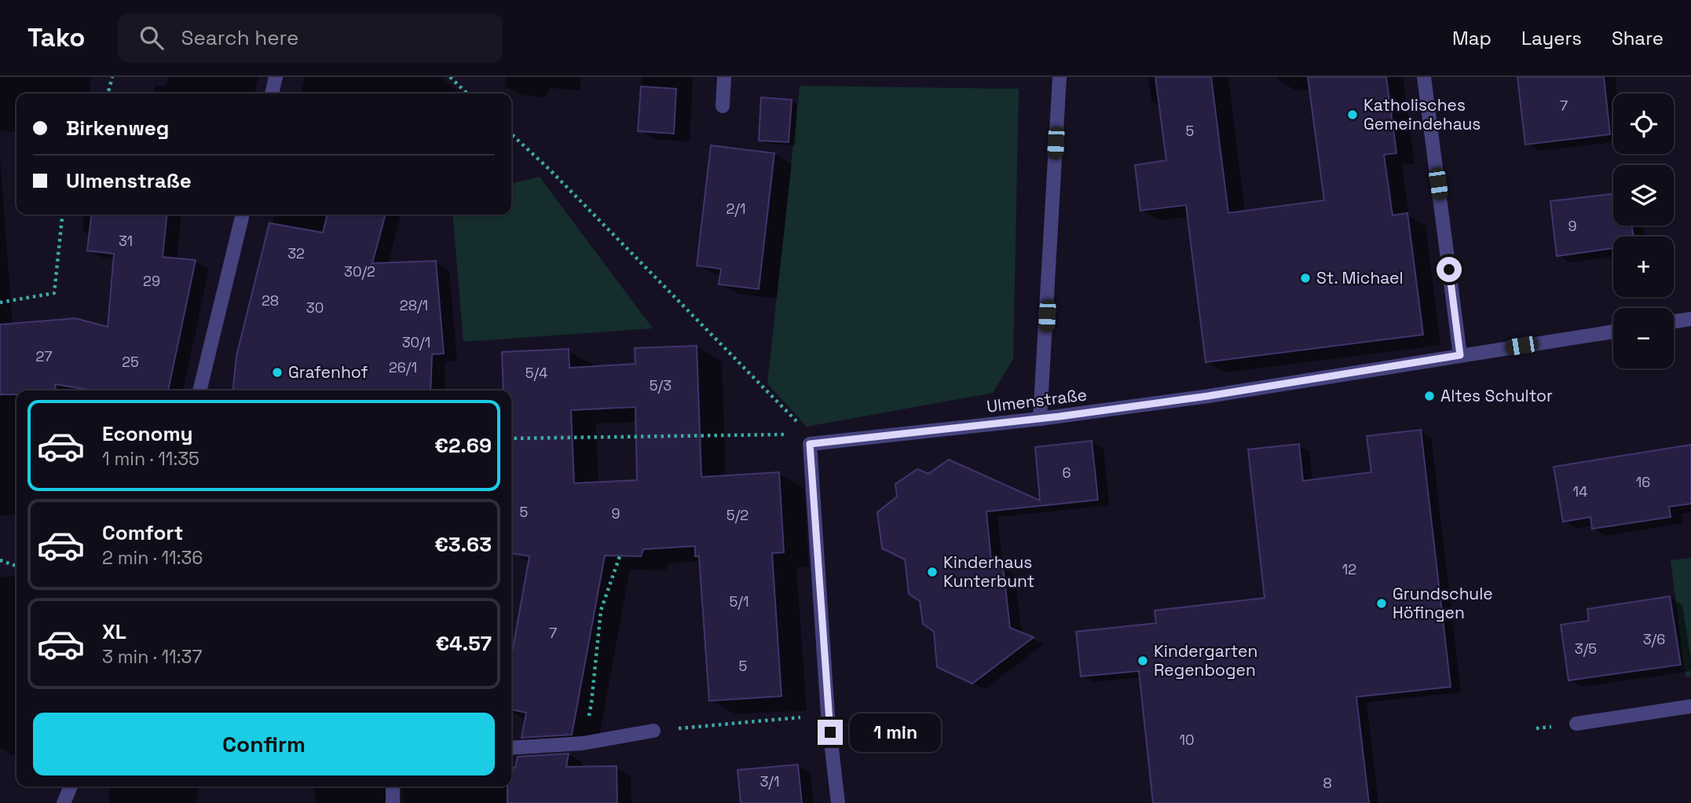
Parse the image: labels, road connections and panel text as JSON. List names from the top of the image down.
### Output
{
  "streets": {
    "street": ["Ulmenstraße"]
  },
  "places": [
    "Katholisches Gemeindehaus",
    "St. Michael",
    "Grafenhof",
    "Altes Schultor",
    "Kinderhaus Kunterbunt",
    "Grundschule Höfingen",
    "Kindergarten Regenbogen"
  ],
  "house_numbers": [
    "7",
    "5",
    "2/1",
    "9",
    "31",
    "32",
    "30/2",
    "29",
    "28",
    "28/1",
    "30",
    "30/1",
    "27",
    "25",
    "26/1",
    "5/4",
    "5/3",
    "6",
    "16",
    "14",
    "5",
    "9",
    "5/2",
    "12",
    "5/1",
    "7",
    "3/6",
    "3/5",
    "5",
    "10",
    "3/1",
    "8"
  ],
  "page": {
    "header": "Tako",
    "search": "Search here",
    "nav": ["Map", "Layers", "Share"],
    "map_buttons": ["+", "−"],
    "banner": ["Birkenweg", "Ulmenstraße"],
    "list": [
      {
        "name": "Economy",
        "note": "1 min · 11:35",
        "value": "€2.69"
      },
      {
        "name": "Comfort",
        "note": "2 min · 11:36",
        "value": "€3.63"
      },
      {
        "name": "XL",
        "note": "3 min · 11:37",
        "value": "€4.57"
      }
    ],
    "buttons": "Confirm",
    "bubble": "1 min"
  }
}
